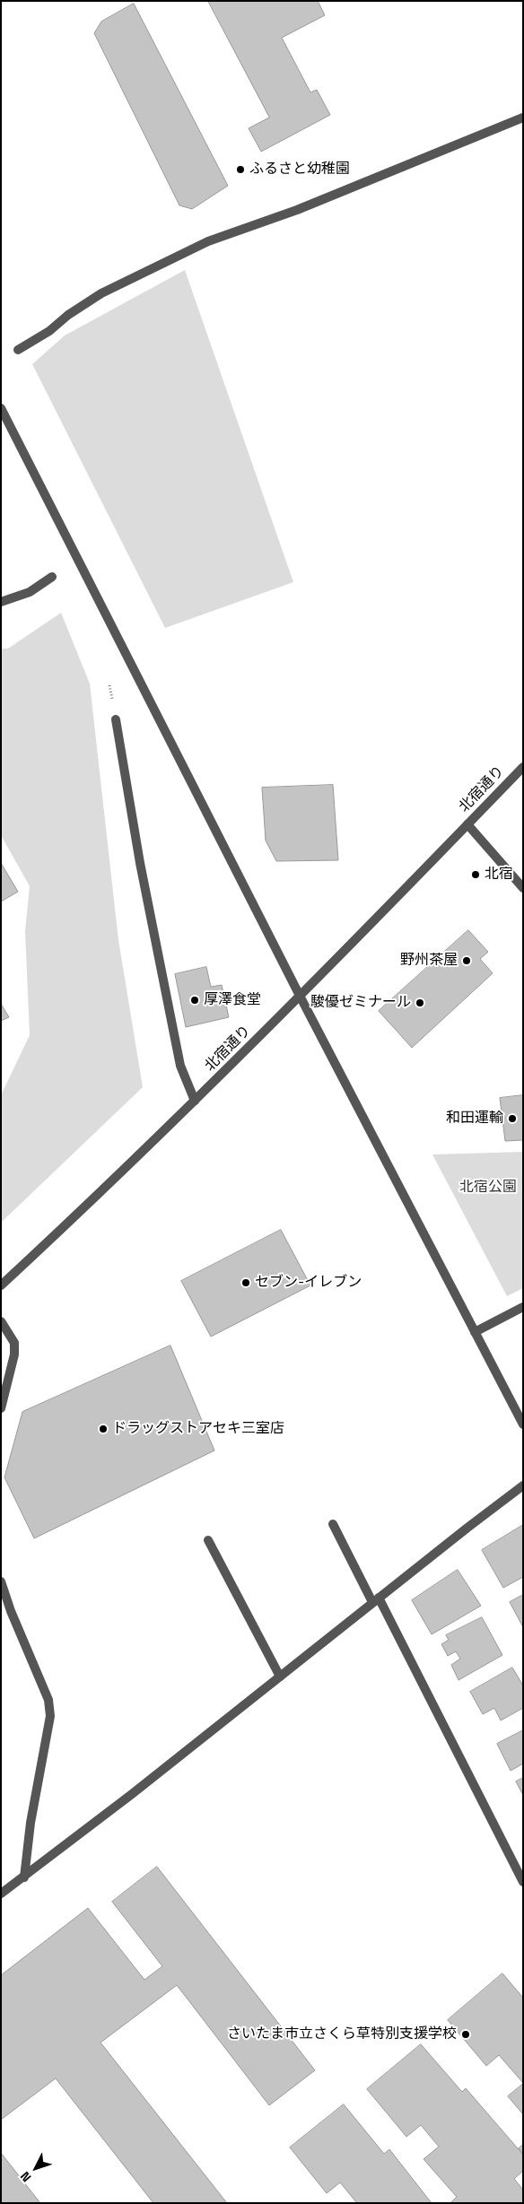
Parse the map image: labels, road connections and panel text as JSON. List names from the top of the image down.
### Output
{
  "streets": {
    "street": ["北宿通り"]
  },
  "parks": ["北宿公園"],
  "places": [
    "ふるさと幼稚園",
    "北宿",
    "野州茶屋",
    "厚澤食堂",
    "駿優ゼミナール",
    "和田運輸",
    "セブン-イレブン",
    "ドラッグストアセキ三室店",
    "さいたま市立さくら草特別支援学校"
  ],
  "north": "bottom left"
}
